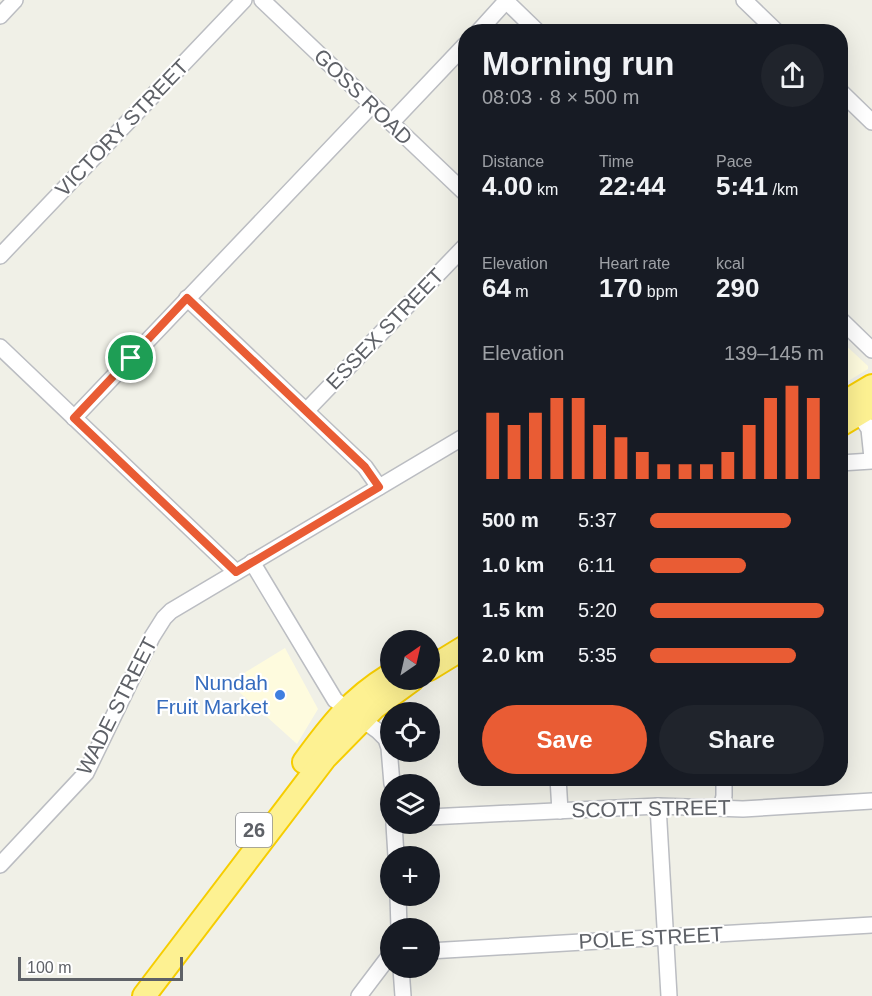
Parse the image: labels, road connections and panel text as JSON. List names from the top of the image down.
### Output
{
  "streets": {
    "highway": ["26"],
    "street": [
      "GOSS ROAD",
      "VICTORY STREET",
      "ESSEX STREET",
      "WADE STREET",
      "SCOTT STREET",
      "POLE STREET"
    ]
  },
  "places": ["Nundah Fruit Market"],
  "scale_bar": "100 m",
  "north": "top right",
  "page": {
    "heading": ["Morning run", "08:03 · 8 × 500 m"],
    "stats": [
      ["Distance", "4.00 km"],
      ["Time", "22:44"],
      ["Pace", "5:41 /km"],
      ["Elevation", "64 m"],
      ["Heart rate", "170 bpm"],
      ["kcal", "290"]
    ],
    "chart": ["Elevation", "139–145 m"],
    "list": [
      {
        "name": "500 m",
        "note": "5:37"
      },
      {
        "name": "1.0 km",
        "note": "6:11"
      },
      {
        "name": "1.5 km",
        "note": "5:20"
      },
      {
        "name": "2.0 km",
        "note": "5:35"
      }
    ],
    "map_buttons": ["+", "−"],
    "buttons": ["Save", "Share"],
    "scale": "100 m"
  }
}
